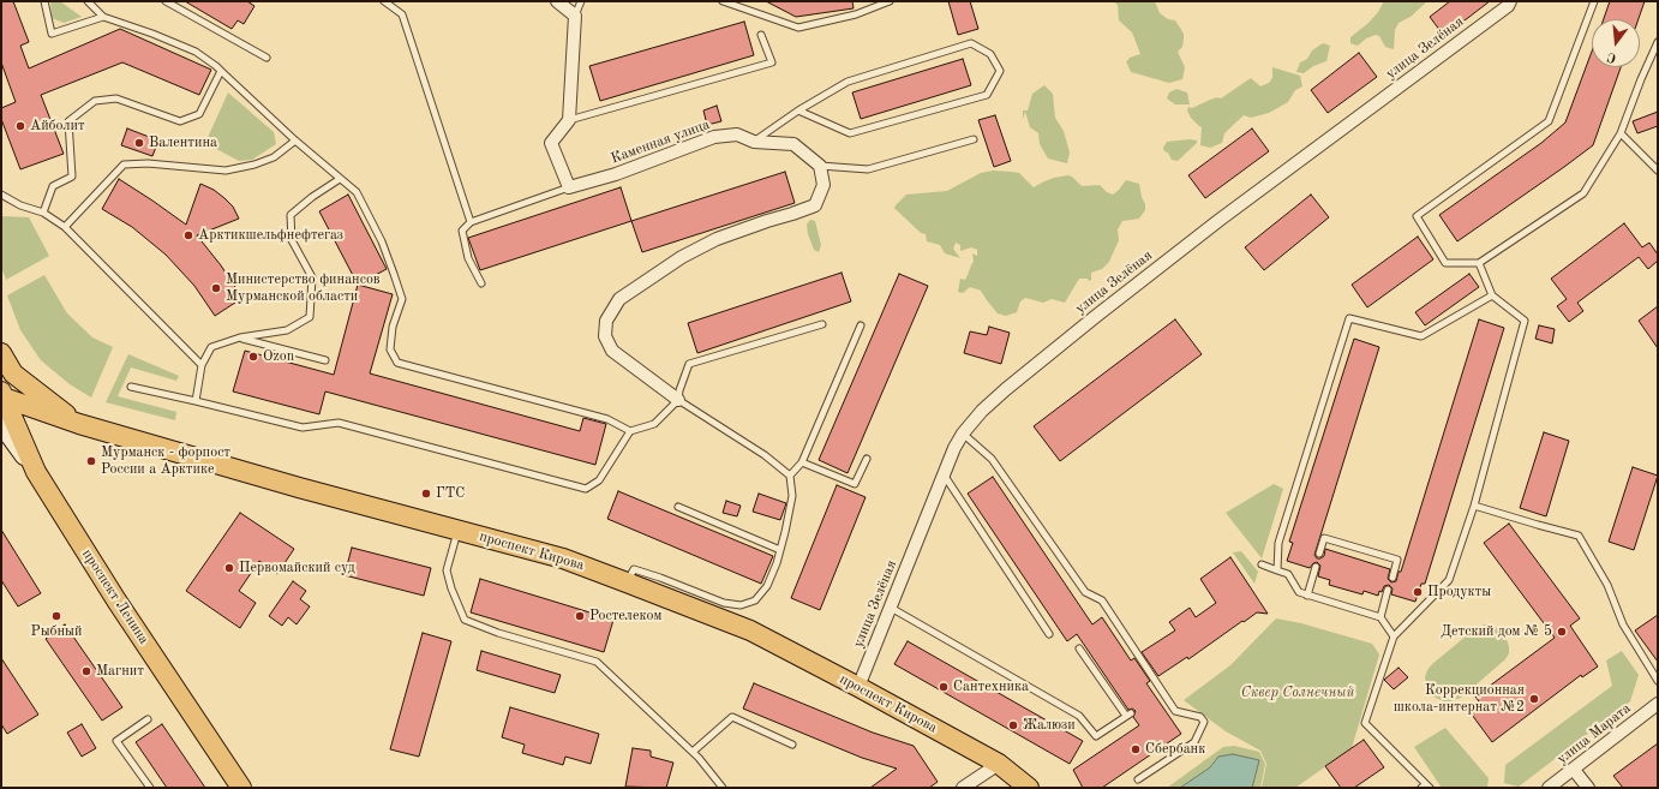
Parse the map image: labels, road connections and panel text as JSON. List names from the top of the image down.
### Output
{
  "streets": {
    "main road": ["проспект Кирова", "проспект Ленина"],
    "street": ["улица Зелёная", "Каменная улица", "улица Марата"]
  },
  "crossings": [
    ["улица Зелёная", "проспект Кирова"],
    ["проспект Кирова", "проспект Ленина"]
  ],
  "parks": ["Сквер Солнечный"],
  "places": [
    "Айболит",
    "Валентина",
    "Арктикшельфнефтегаз",
    "Министерство финансов Мурманской области",
    "Ozon",
    "Мурманск - форпост России а Арктике",
    "ГТС",
    "Первомайский суд",
    "Продукты",
    "Рыбный",
    "Ростелеком",
    "Детский дом № 5",
    "Магнит",
    "Сантехника",
    "Коррекционная школа-интернат №2",
    "Жалюзи",
    "Сбербанк"
  ],
  "north": "bottom"
}
